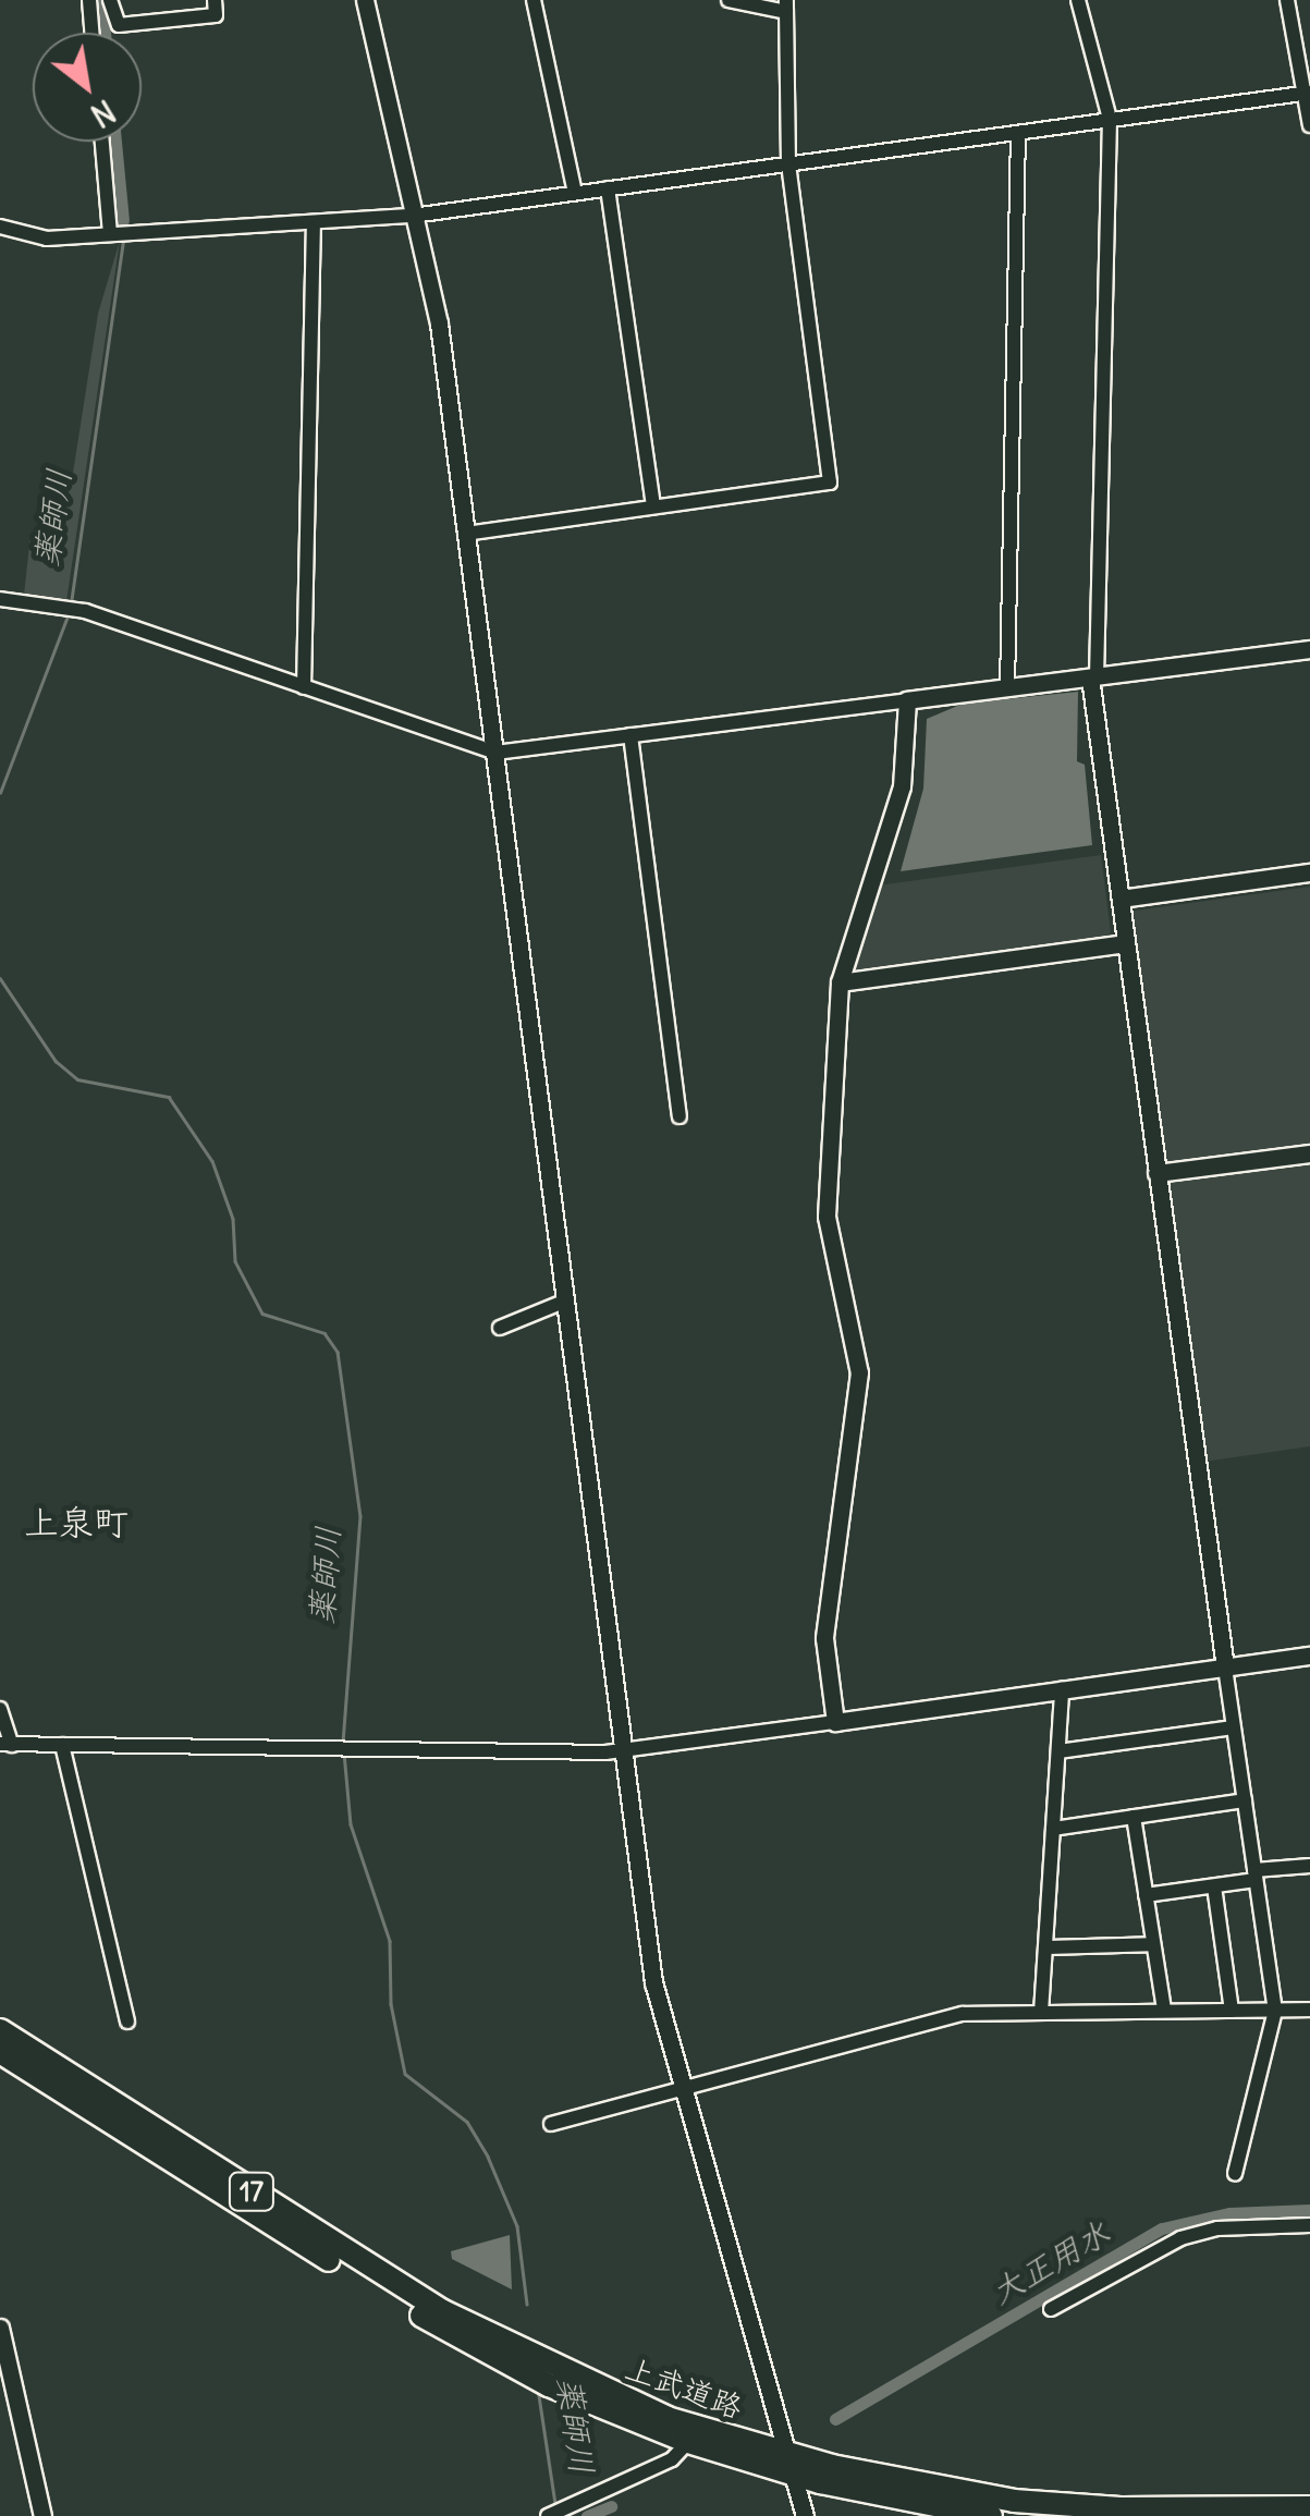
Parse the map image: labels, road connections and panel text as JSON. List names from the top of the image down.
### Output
{
  "streets": {
    "highway": ["17", "上武道路"]
  },
  "districts": ["上泉町"],
  "water": ["薬師川", "大正用水"],
  "north": "bottom right"
}
